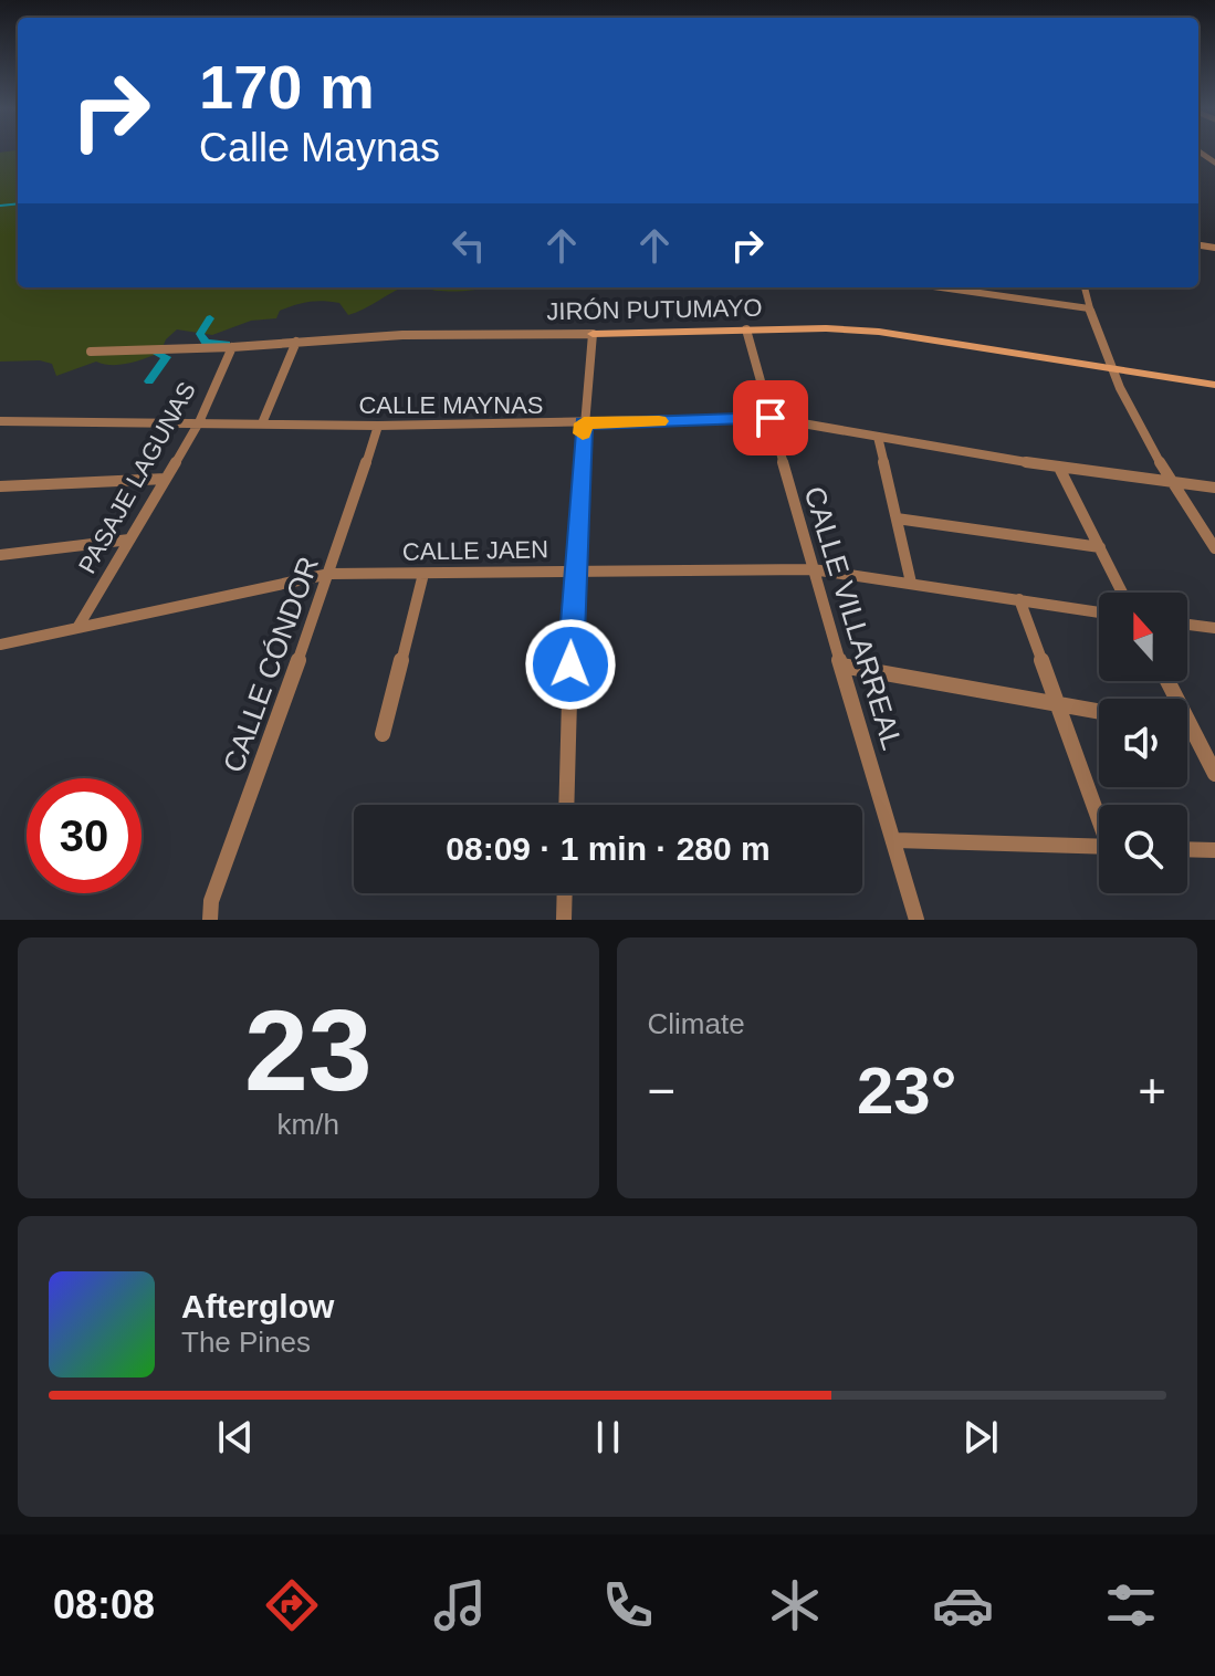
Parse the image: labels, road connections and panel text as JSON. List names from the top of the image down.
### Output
{
  "streets": {
    "street": [
      "JIRÓN PUTUMAYO",
      "CALLE MAYNAS",
      "PASAJE LAGUNAS",
      "CALLE JAEN",
      "CALLE VILLARREAL",
      "CALLE CÓNDOR"
    ]
  },
  "crossings": [
    ["JIRÓN PUTUMAYO", "PASAJE LAGUNAS"],
    ["JIRÓN PUTUMAYO", "CALLE VILLARREAL"],
    ["CALLE MAYNAS", "PASAJE LAGUNAS"],
    ["CALLE MAYNAS", "CALLE VILLARREAL"],
    ["CALLE MAYNAS", "CALLE CÓNDOR"],
    ["PASAJE LAGUNAS", "CALLE JAEN"],
    ["CALLE JAEN", "CALLE VILLARREAL"],
    ["CALLE JAEN", "CALLE CÓNDOR"]
  ],
  "north": "top",
  "page": {
    "turn": ["170 m", "Calle Maynas"],
    "limit": "30",
    "trip": "08:09 · 1 min · 280 m",
    "tile": [
      ["23", "km/h"],
      "Climate"
    ],
    "heat": ["−", "23°", "+"],
    "song": ["Afterglow", "The Pines"],
    "tabs": "08:08"
  }
}
